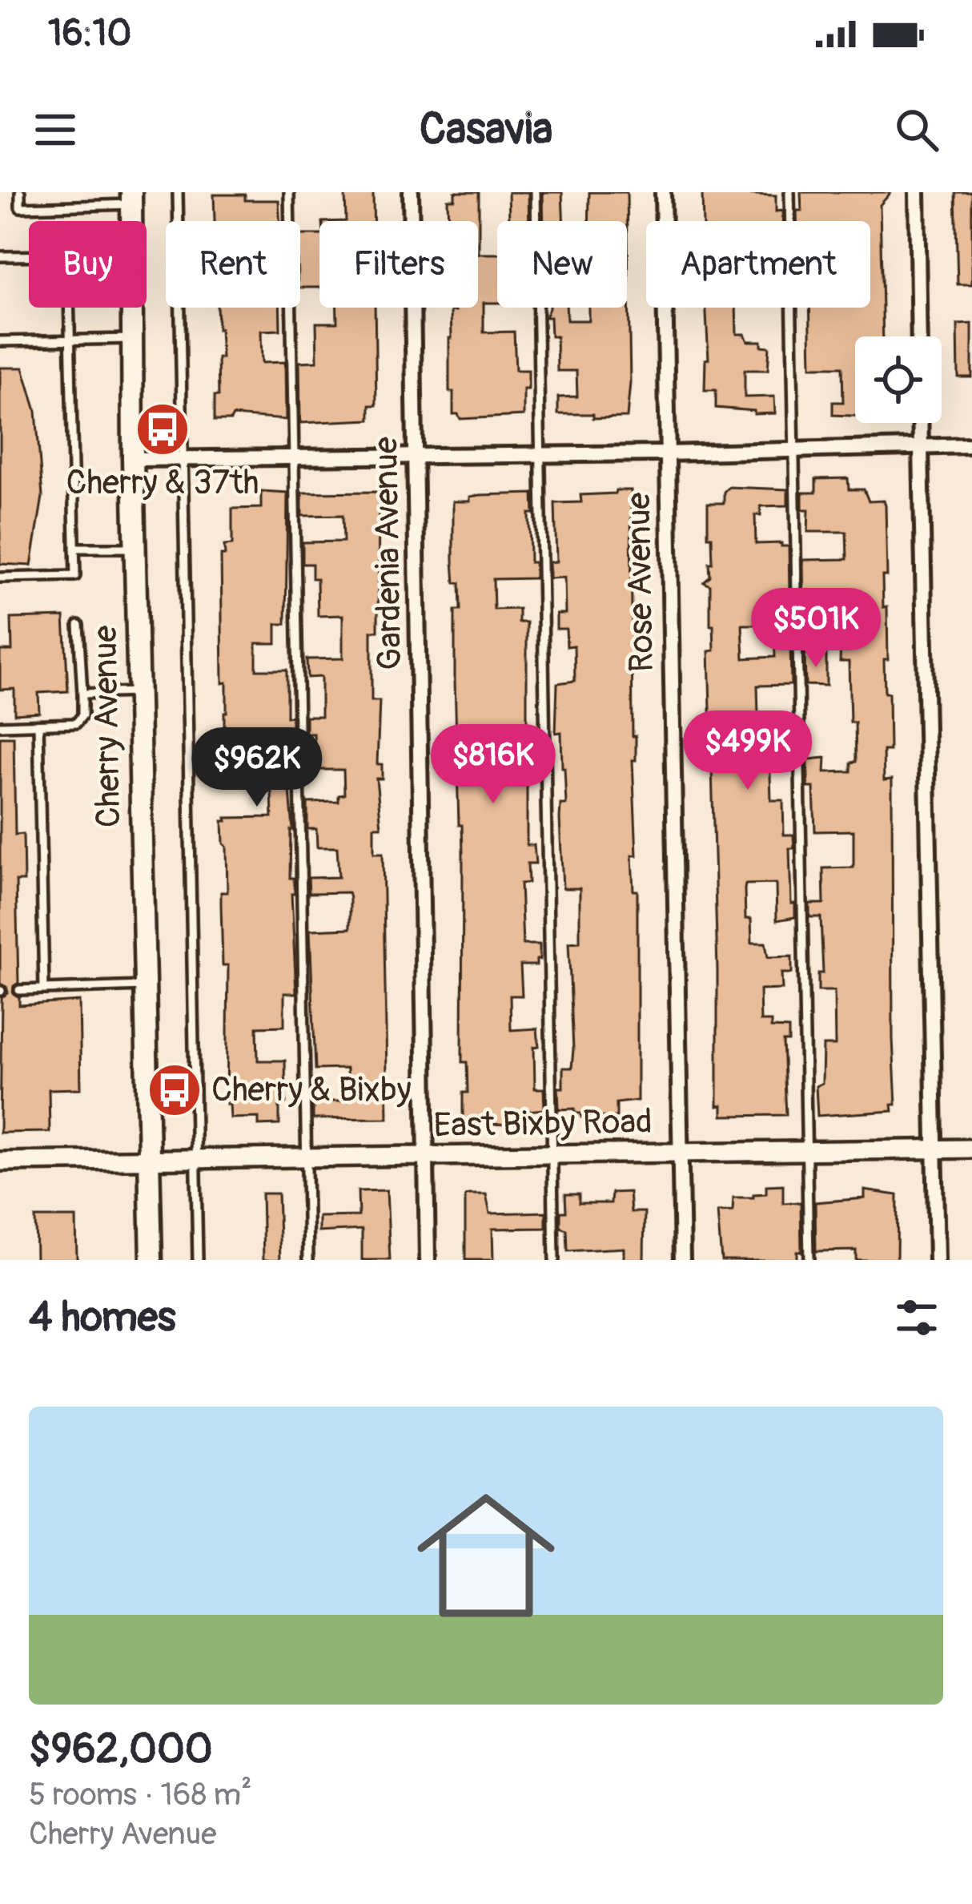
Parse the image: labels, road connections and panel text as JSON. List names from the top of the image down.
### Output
{
  "streets": {
    "main road": ["Cherry Avenue"],
    "street": ["Gardenia Avenue", "Rose Avenue", "East Bixby Road"]
  },
  "crossings": [
    ["Gardenia Avenue", "East Bixby Road"],
    ["Rose Avenue", "East Bixby Road"],
    ["Cherry Avenue", "East Bixby Road"]
  ],
  "places": {
    "bus stop": ["Cherry & 37th", "Cherry & Bixby"]
  },
  "page": {
    "status": "16:10",
    "header": "Casavia",
    "chip": [
      "Buy",
      "Rent",
      "Filters",
      "New",
      "Apartment"
    ],
    "price": [
      "$501K",
      "$499K",
      "$816K",
      "$962K"
    ],
    "heading": "4 homes",
    "list": [
      {
        "name": "$962,000",
        "note": "5 rooms · 168 m² · Cherry Avenue"
      }
    ]
  }
}
